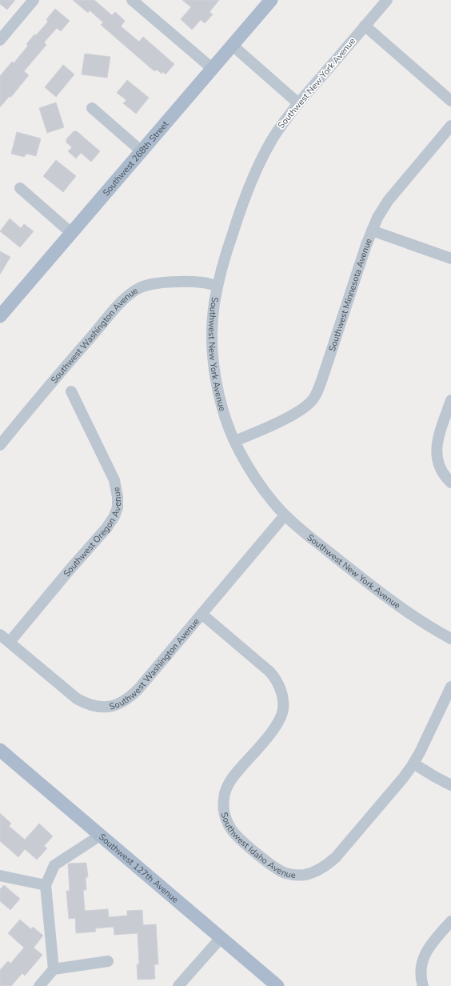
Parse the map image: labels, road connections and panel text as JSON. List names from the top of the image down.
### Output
{
  "streets": {
    "main road": ["Southwest 268th Street", "Southwest 127th Avenue"],
    "street": [
      "Southwest New York Avenue",
      "Southwest Minnesota Avenue",
      "Southwest Washington Avenue",
      "Southwest Oregon Avenue",
      "Southwest Idaho Avenue"
    ]
  },
  "crossings": [
    ["Southwest New York Avenue", "Southwest Minnesota Avenue"],
    ["Southwest New York Avenue", "Southwest Washington Avenue"],
    ["Southwest Washington Avenue", "Southwest Oregon Avenue"],
    ["Southwest Washington Avenue", "Southwest Idaho Avenue"]
  ]
}
